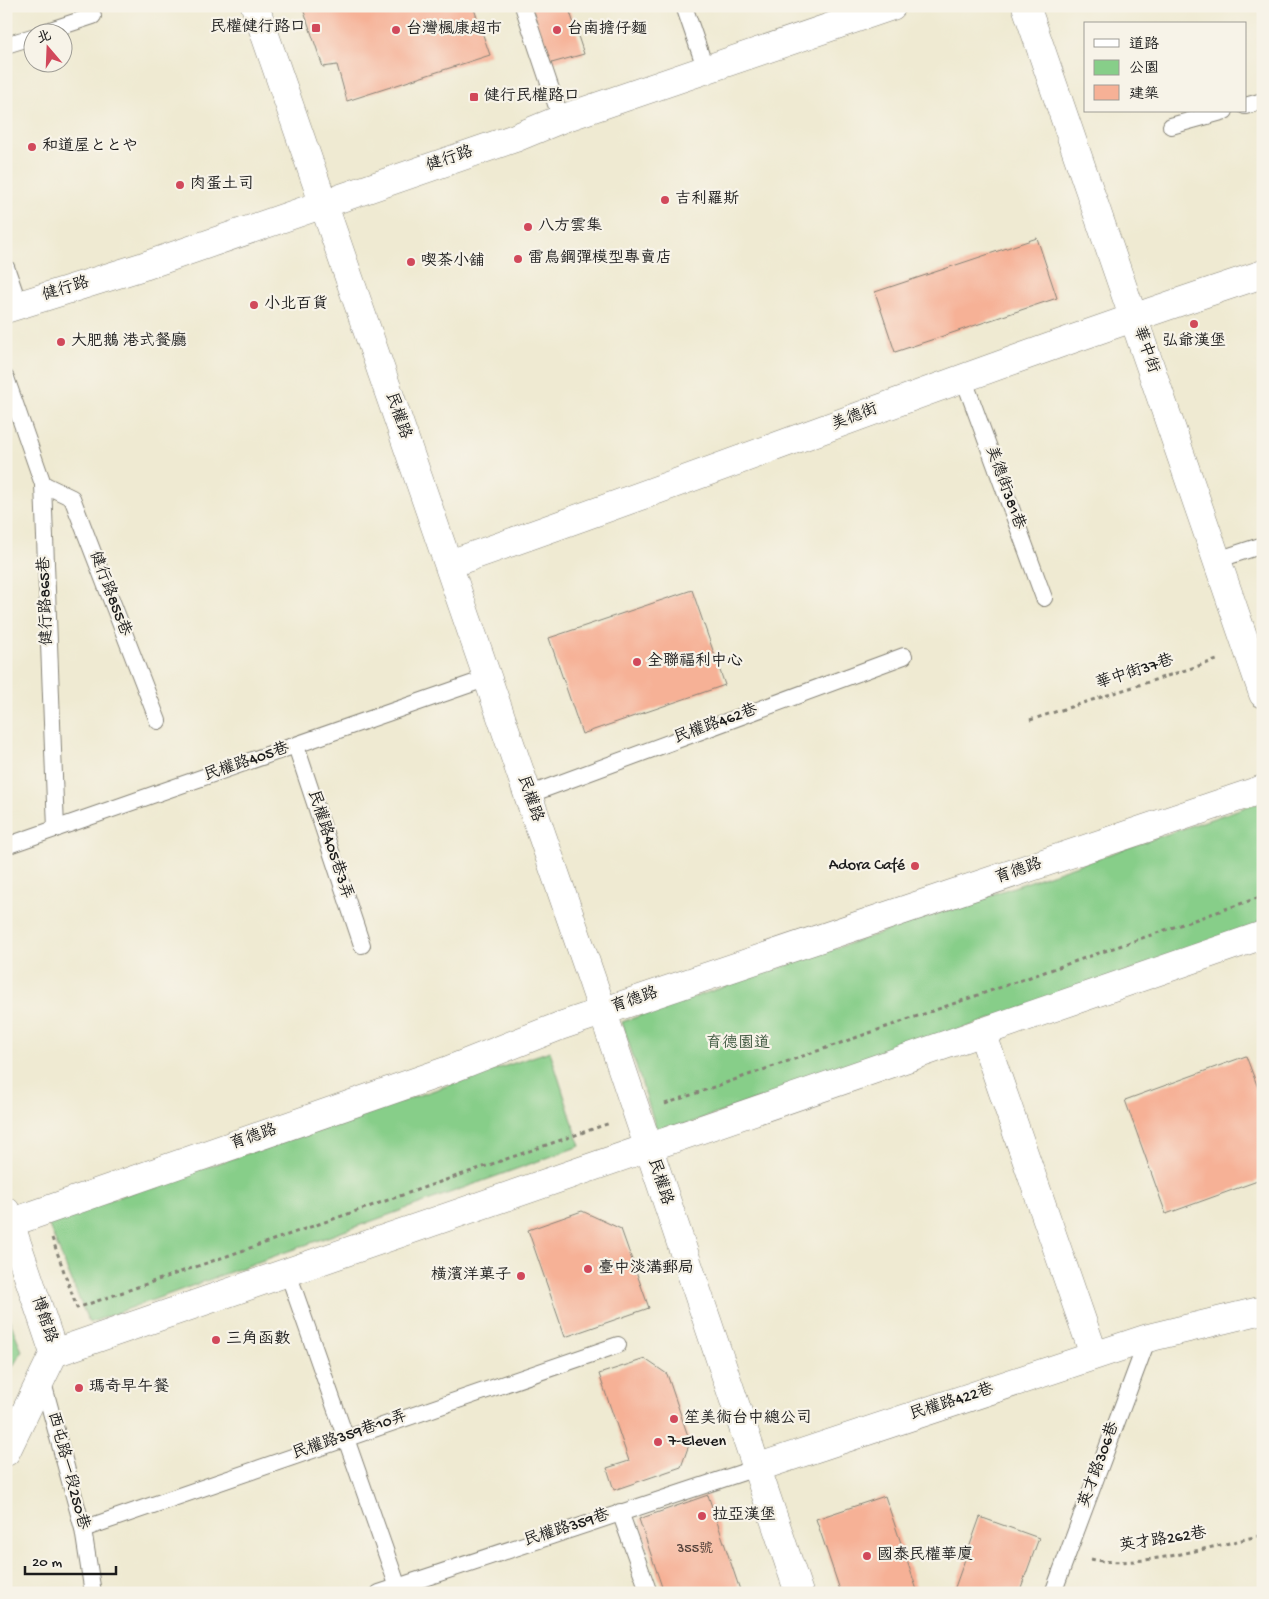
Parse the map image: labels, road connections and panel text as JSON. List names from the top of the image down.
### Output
{
  "streets": {
    "street": [
      "健行路",
      "華中街",
      "民權路",
      "美德街",
      "育德路",
      "博館路",
      "民權路422巷"
    ],
    "lane": [
      "美德街381巷",
      "健行路855巷",
      "健行路865巷",
      "民權路462巷",
      "民權路405巷",
      "民權路405巷3弄",
      "民權路359巷10弄",
      "英才路306巷",
      "西屯路一段250巷",
      "民權路359巷"
    ],
    "path": ["華中街37巷", "英才路262巷"]
  },
  "crossings": [
    ["健行路", "民權路"],
    ["華中街", "美德街"],
    ["華中街", "華中街37巷"],
    ["民權路", "美德街"],
    ["民權路", "民權路462巷"],
    ["民權路", "民權路405巷"],
    ["民權路", "育德路"],
    ["民權路", "民權路422巷"],
    ["民權路", "民權路359巷"],
    ["美德街", "美德街381巷"],
    ["健行路855巷", "健行路865巷"],
    ["健行路865巷", "民權路405巷"],
    ["民權路405巷", "民權路405巷3弄"],
    ["育德路", "博館路"],
    ["博館路", "西屯路一段250巷"],
    ["民權路422巷", "英才路306巷"],
    ["民權路422巷", "民權路359巷"],
    ["民權路359巷10弄", "西屯路一段250巷"],
    ["英才路306巷", "英才路262巷"]
  ],
  "parks": ["育德園道"],
  "places": {
    "transit": ["民權健行路口", "健行民權路口"],
    "other": [
      "台灣楓康超市",
      "台南擔仔麵",
      "和道屋ととや",
      "肉蛋土司",
      "吉利羅斯",
      "八方雲集",
      "雷鳥鋼彈模型專賣店",
      "喫茶小舖",
      "小北百貨",
      "弘爺漢堡",
      "大肥鵝 港式餐廳",
      "全聯福利中心",
      "Adora Café",
      "臺中淡溝郵局",
      "橫濱洋菓子",
      "三角函數",
      "瑪奇早午餐",
      "笙美術台中總公司",
      "7-Eleven",
      "拉亞漢堡",
      "國泰民權華廈"
    ]
  },
  "house_numbers": ["355號"],
  "legend": ["道路", "公園", "建築"],
  "scale_bar": "20 m",
  "north": "top"
}
